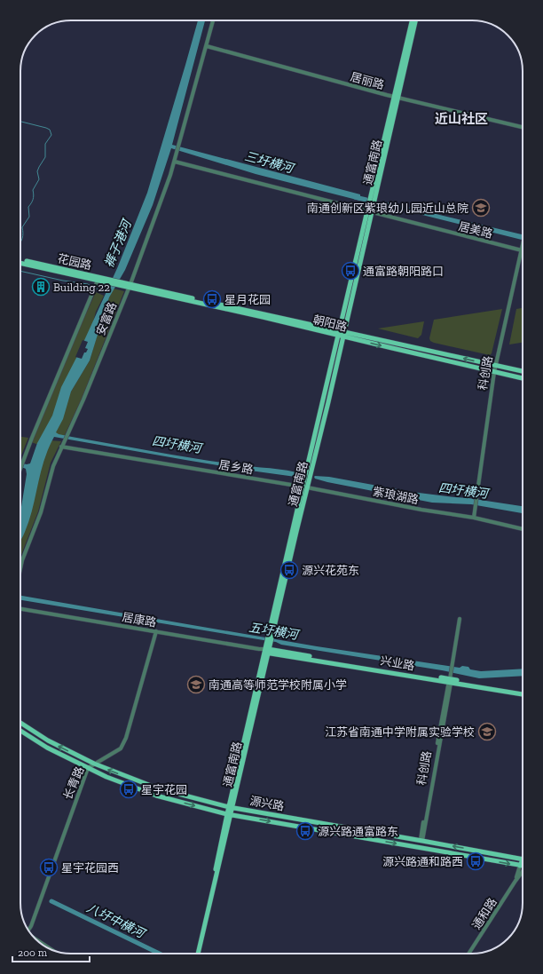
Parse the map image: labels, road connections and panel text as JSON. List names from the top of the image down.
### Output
{
  "streets": {
    "main road": [
      "通富南路",
      "花园路",
      "朝阳路",
      "兴业路",
      "源兴路"
    ],
    "street": [
      "居丽路",
      "居美路",
      "安富路",
      "科创路",
      "居乡路",
      "紫琅湖路",
      "居康路",
      "长青路",
      "通和路"
    ]
  },
  "crossings": [
    ["居丽路", "通富南路"],
    ["居丽路", "安富路"],
    ["通富南路", "居美路"],
    ["通富南路", "朝阳路"],
    ["通富南路", "居乡路"],
    ["通富南路", "紫琅湖路"],
    ["通富南路", "居康路"],
    ["通富南路", "兴业路"],
    ["通富南路", "源兴路"],
    ["居美路", "安富路"],
    ["花园路", "安富路"],
    ["花园路", "朝阳路"],
    ["安富路", "朝阳路"],
    ["安富路", "居乡路"],
    ["朝阳路", "科创路"],
    ["科创路", "紫琅湖路"],
    ["科创路", "兴业路"],
    ["科创路", "源兴路"],
    ["居乡路", "紫琅湖路"],
    ["居康路", "兴业路"],
    ["居康路", "长青路"],
    ["长青路", "源兴路"],
    ["源兴路", "通和路"]
  ],
  "districts": ["近山社区"],
  "water": [
    "三圩横河",
    "裤子港河",
    "四圩横河",
    "五圩横河",
    "八圩中横河"
  ],
  "places": {
    "school or university": ["南通创新区紫琅幼儿园近山总院", "南通高等师范学校附属小学", "江苏省南通中学附属实验学校"],
    "bus stop": [
      "通富路朝阳路口",
      "星月花园",
      "源兴花苑东",
      "星宇花园",
      "源兴路通富路东",
      "源兴路通和路西",
      "星宇花园西"
    ],
    "building": ["Building 22"]
  },
  "scale_bar": "200 m"
}
